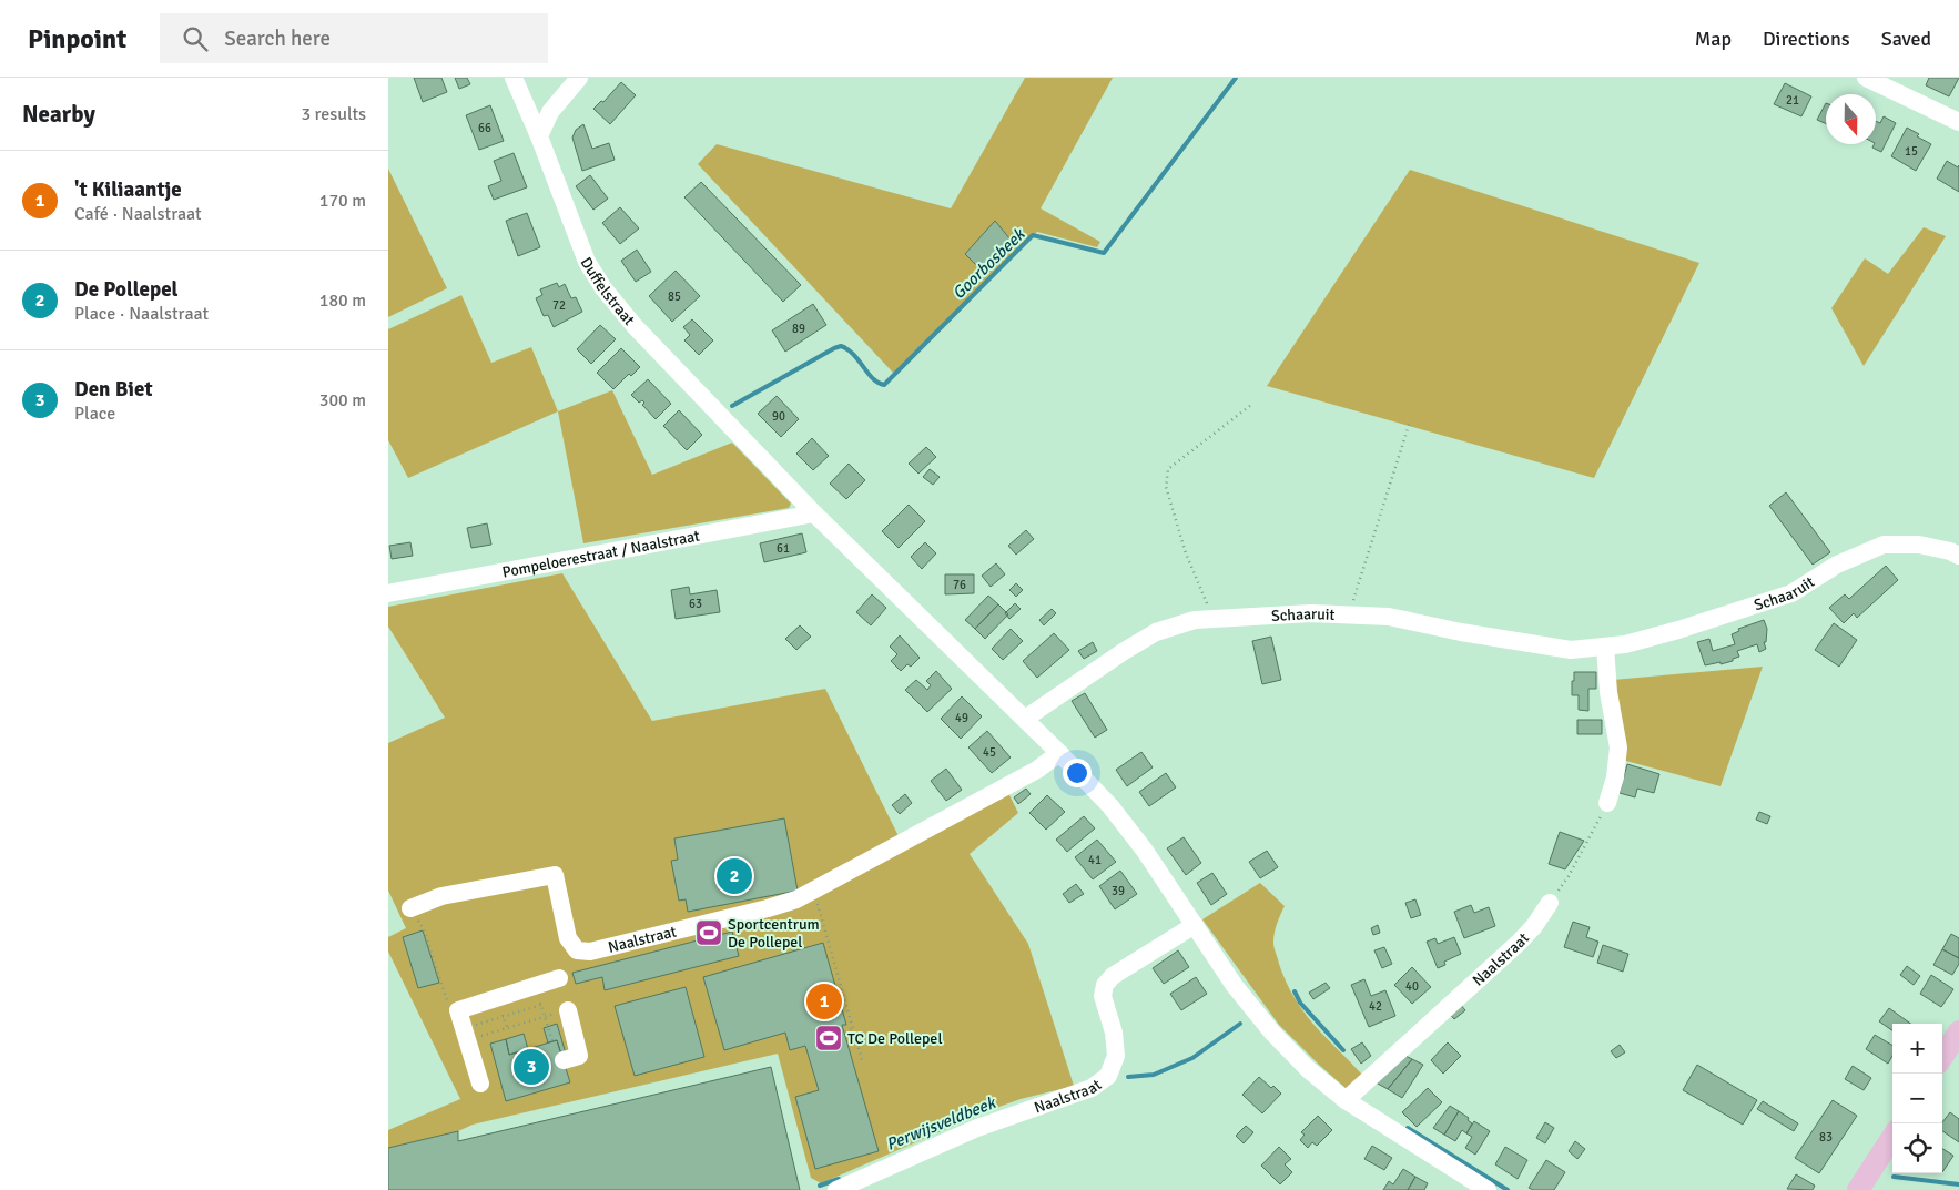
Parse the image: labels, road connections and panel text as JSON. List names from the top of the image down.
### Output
{
  "streets": {
    "street": [
      "Duffelstraat",
      "Pompeloerestraat / Naalstraat",
      "Schaaruit",
      "Naalstraat"
    ]
  },
  "crossings": [
    ["Duffelstraat", "Pompeloerestraat / Naalstraat"]
  ],
  "water": ["Goorbosbeek", "Perwijsveldbeek"],
  "places": {
    "sports": ["Sportcentrum De Pollepel", "TC De Pollepel"]
  },
  "house_numbers": [
    "21",
    "66",
    "15",
    "85",
    "72",
    "89",
    "90",
    "61",
    "76",
    "63",
    "49",
    "45",
    "41",
    "39",
    "40",
    "42",
    "83"
  ],
  "north": "bottom",
  "page": {
    "header": "Pinpoint",
    "search": "Search here",
    "nav": ["Map", "Directions", "Saved"],
    "heading": ["Nearby", "3 results"],
    "list": [
      {
        "mark": "1",
        "name": "'t Kiliaantje",
        "note": "Café · Naalstraat",
        "value": "170 m"
      },
      {
        "mark": "2",
        "name": "De Pollepel",
        "note": "Place · Naalstraat",
        "value": "180 m"
      },
      {
        "mark": "3",
        "name": "Den Biet",
        "note": "Place",
        "value": "300 m"
      }
    ],
    "pins": ["2", "1", "3"],
    "map_buttons": ["+", "−"]
  }
}
